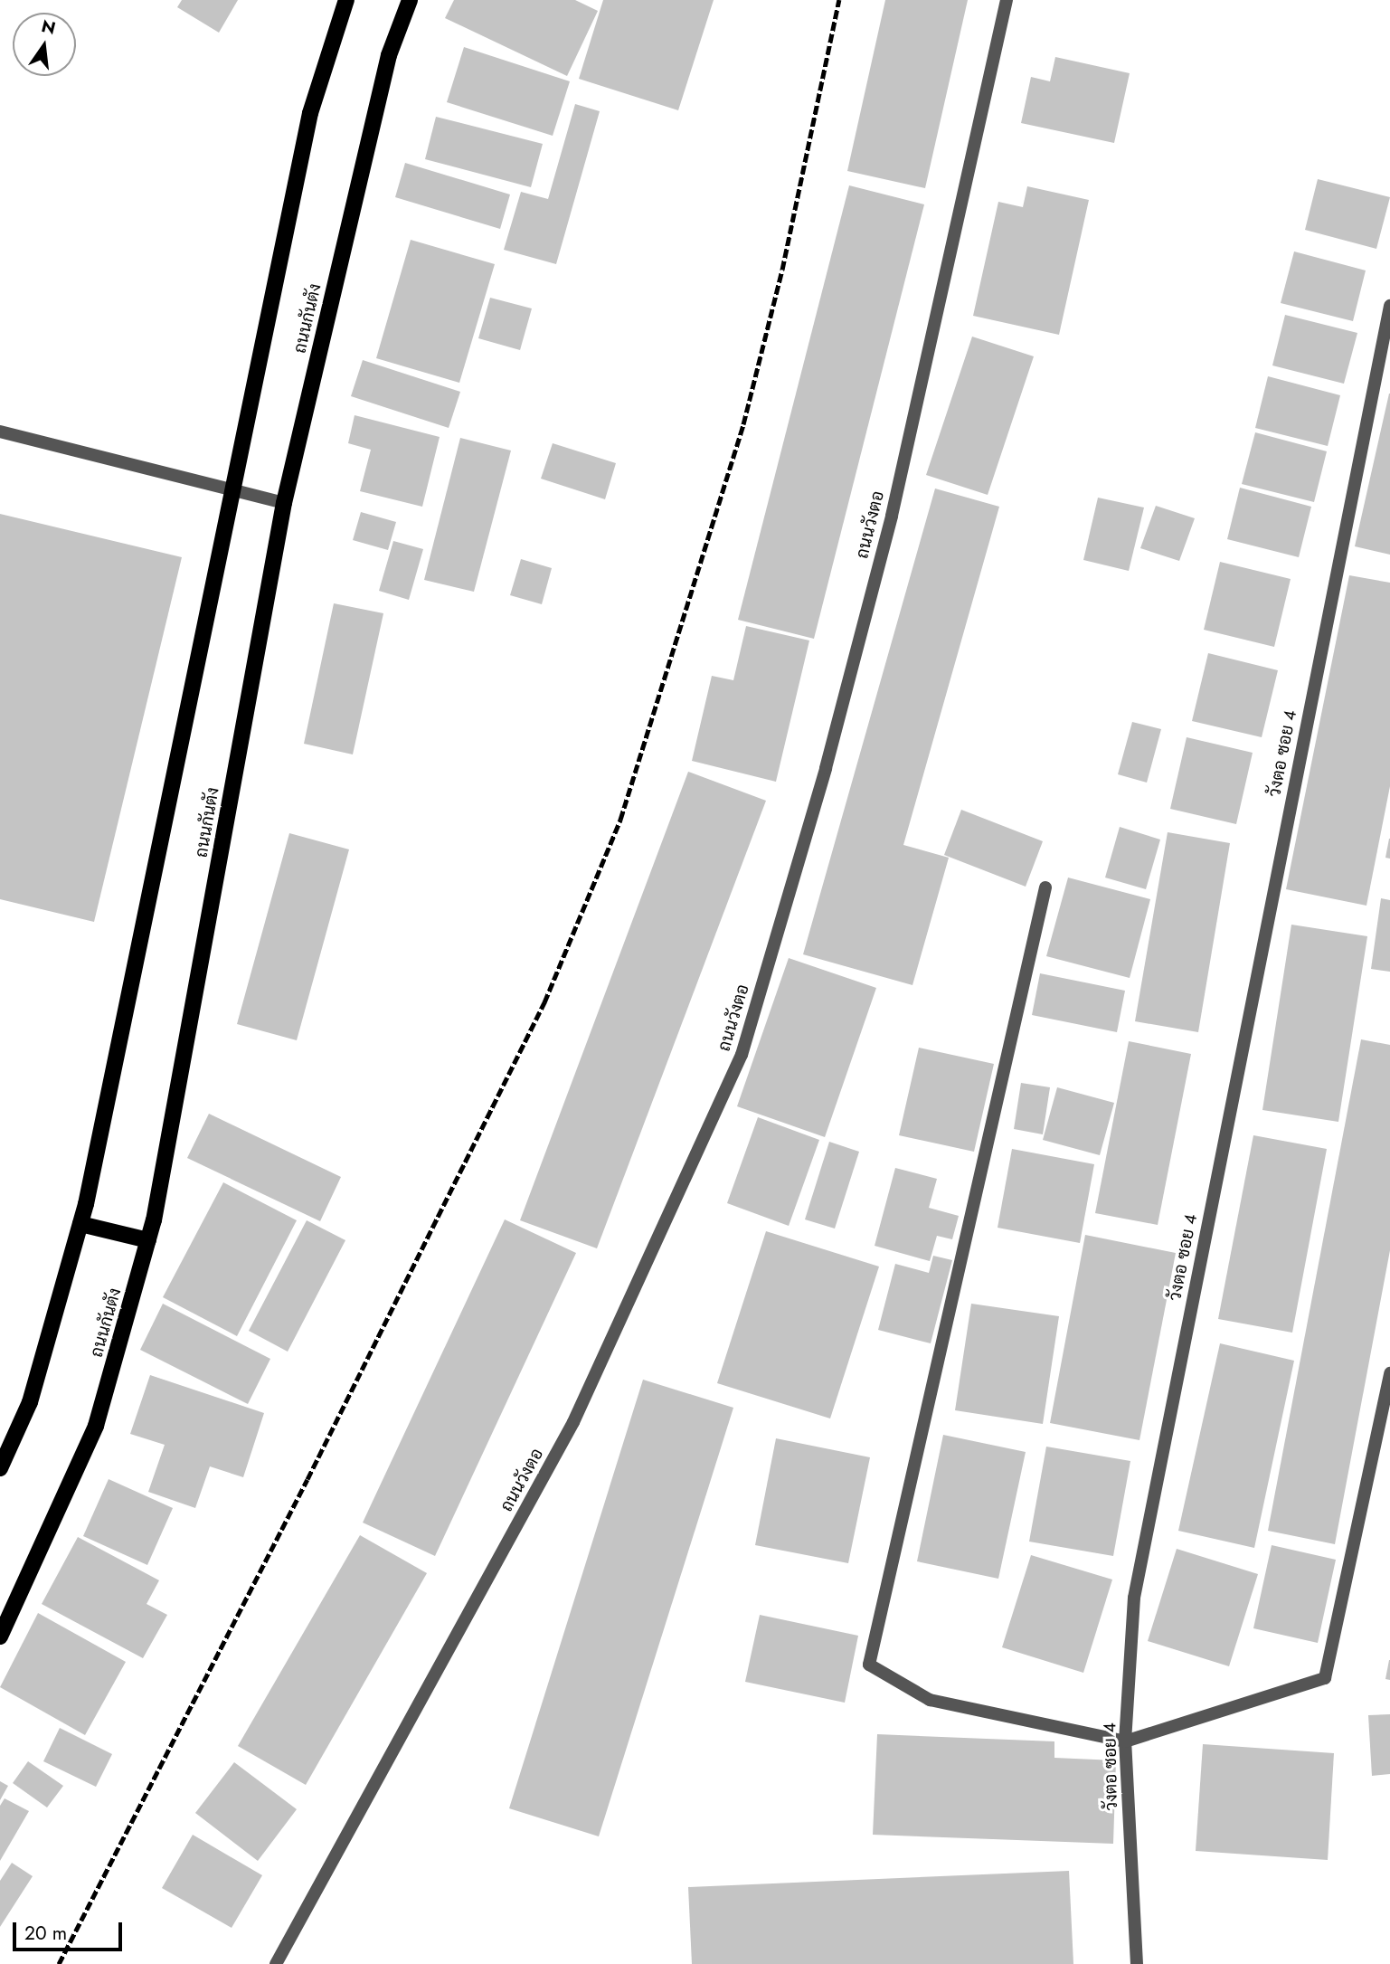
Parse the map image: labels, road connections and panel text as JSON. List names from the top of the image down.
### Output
{
  "streets": {
    "main road": ["ถนนกันตัง"],
    "street": ["ถนนวังตอ", "วังตอ ซอย 4"]
  },
  "scale_bar": "20 m",
  "north": "top"
}
